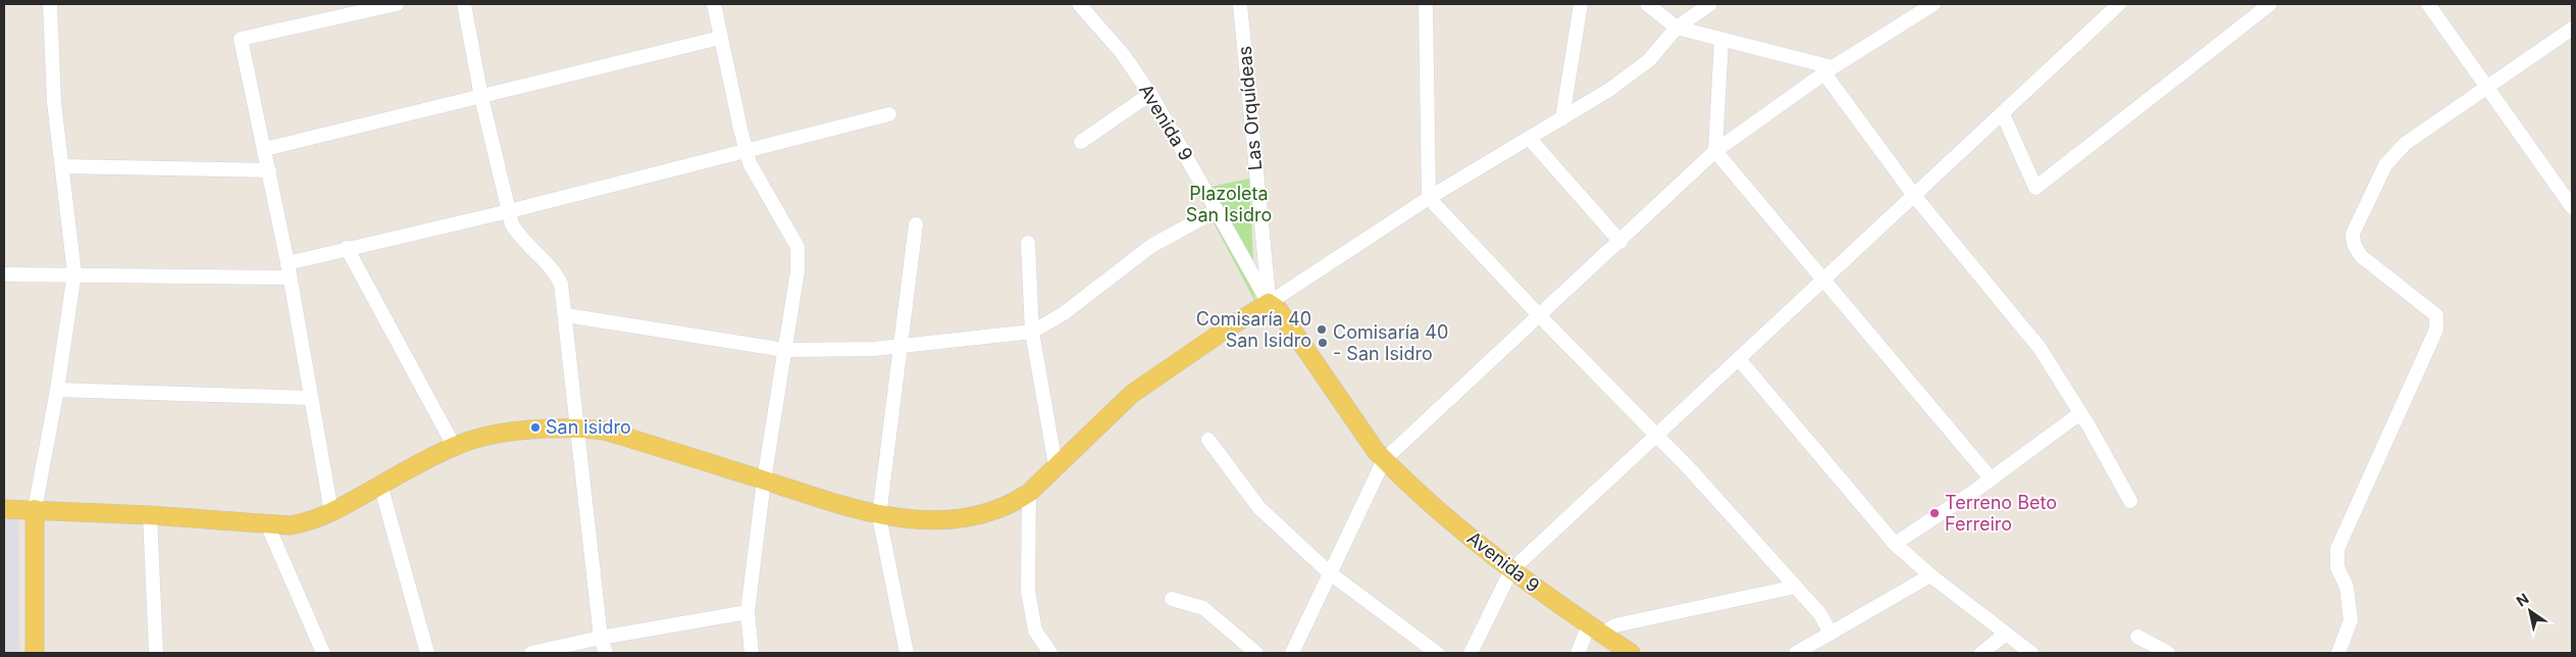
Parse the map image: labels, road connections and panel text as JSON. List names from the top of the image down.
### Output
{
  "streets": {
    "main road": ["Avenida 9"],
    "street": ["Las Orquídeas"]
  },
  "crossings": [
    ["Las Orquídeas", "Avenida 9"]
  ],
  "parks": ["Plazoleta San Isidro"],
  "places": [
    "Comisaría 40 San Isidro",
    "Comisaría 40 - San Isidro",
    "San isidro",
    "Terreno Beto Ferreiro"
  ],
  "north": "top left"
}
